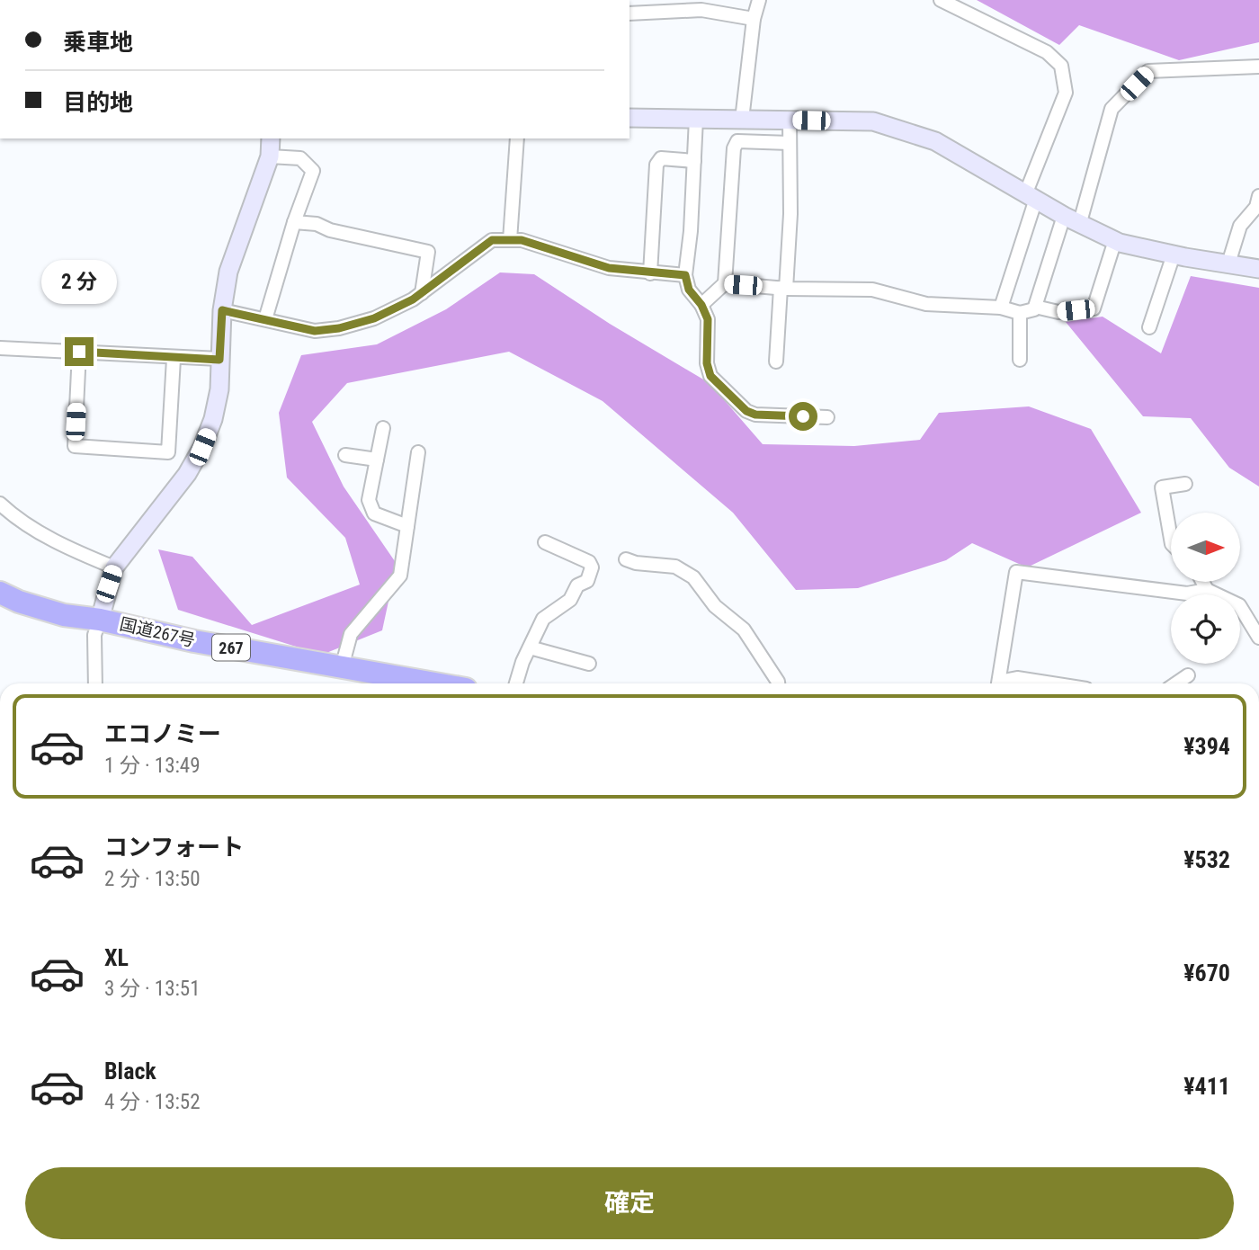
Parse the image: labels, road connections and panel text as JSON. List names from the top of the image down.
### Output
{
  "streets": {
    "highway": ["国道267号", "267"]
  },
  "north": "right",
  "page": {
    "banner": ["乗車地", "目的地"],
    "bubble": "2 分",
    "list": [
      {
        "name": "エコノミー",
        "note": "1 分 · 13:49",
        "value": "¥394"
      },
      {
        "name": "コンフォート",
        "note": "2 分 · 13:50",
        "value": "¥532"
      },
      {
        "name": "XL",
        "note": "3 分 · 13:51",
        "value": "¥670"
      },
      {
        "name": "Black",
        "note": "4 分 · 13:52",
        "value": "¥411"
      }
    ],
    "buttons": "確定"
  }
}
